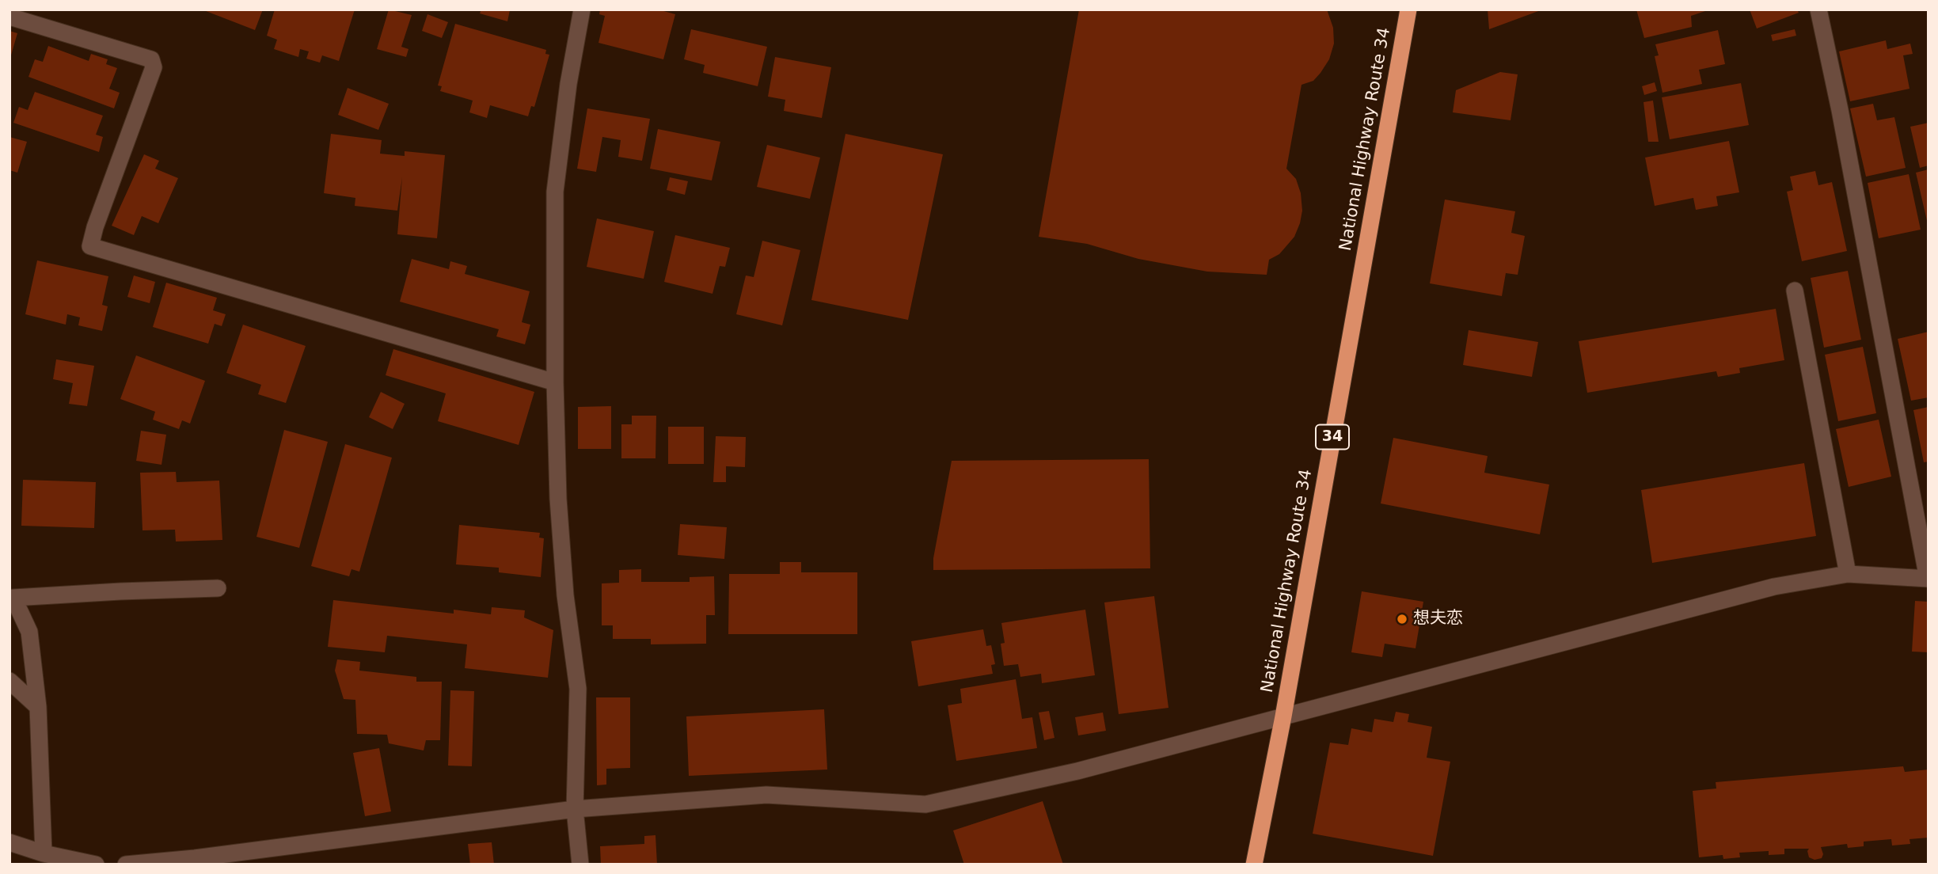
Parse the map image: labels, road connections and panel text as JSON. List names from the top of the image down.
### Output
{
  "streets": {
    "highway": ["National Highway Route 34", "34"]
  },
  "places": ["想夫恋"]
}
